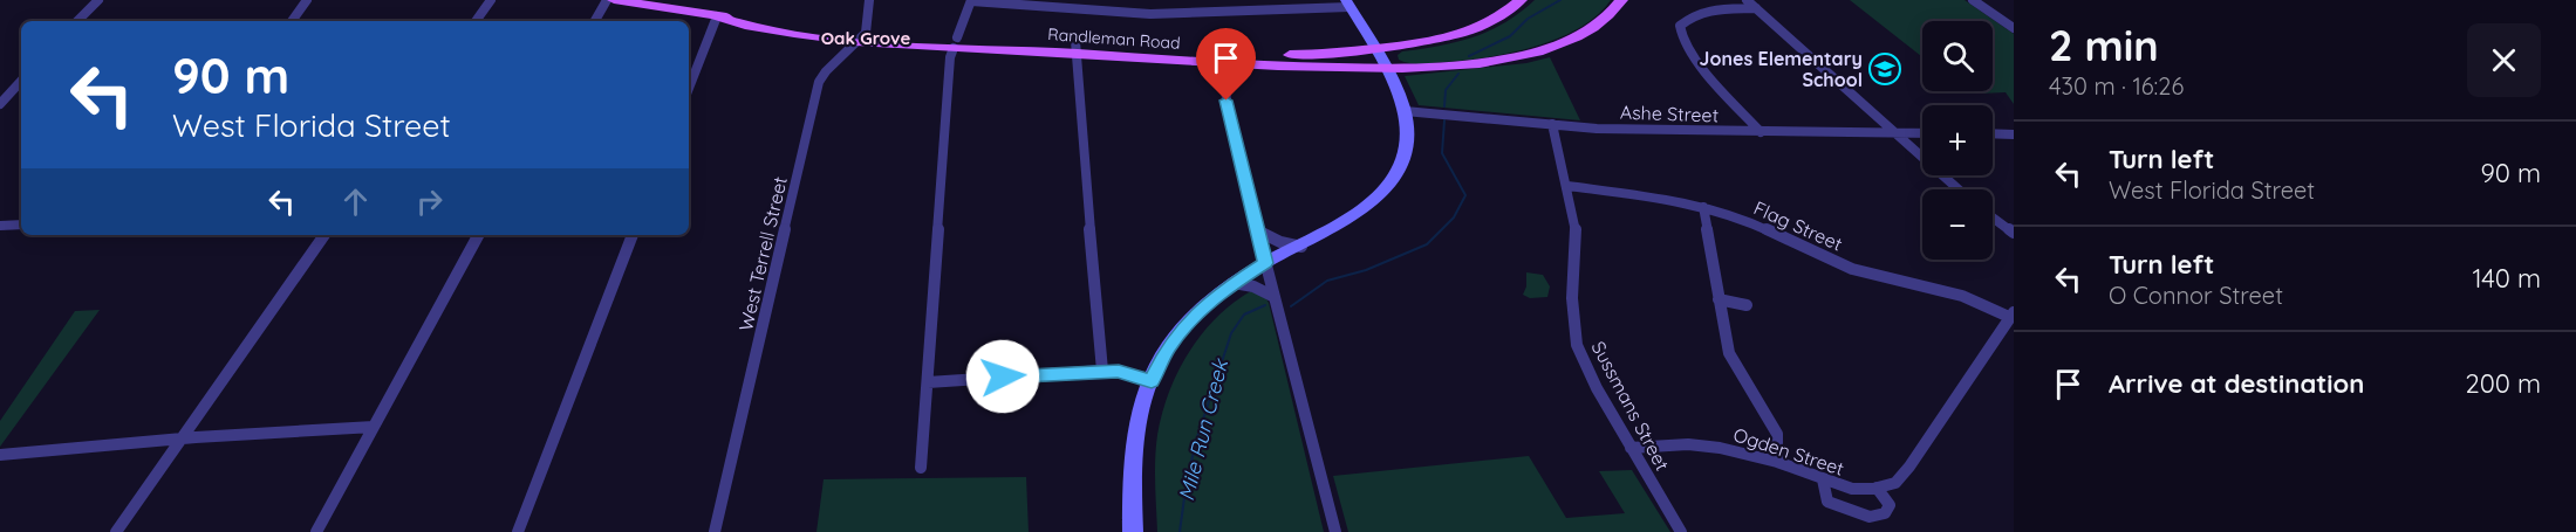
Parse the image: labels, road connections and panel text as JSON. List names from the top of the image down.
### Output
{
  "streets": {
    "main road": ["Randleman Road"],
    "street": [
      "Ashe Street",
      "Flag Street",
      "West Terrell Street",
      "Sussmans Street",
      "Ogden Street"
    ]
  },
  "crossings": [
    ["Randleman Road", "West Terrell Street"],
    ["Ashe Street", "Sussmans Street"],
    ["Flag Street", "Sussmans Street"],
    ["Sussmans Street", "Ogden Street"]
  ],
  "districts": ["Oak Grove"],
  "water": ["Mile Run Creek"],
  "places": {
    "school or university": ["Jones Elementary School"]
  },
  "page": {
    "heading": ["2 min", "430 m · 16:26"],
    "map_buttons": ["+", "−"],
    "turn": ["90 m", "West Florida Street"],
    "list": [
      {
        "name": "Turn left",
        "note": "West Florida Street",
        "value": "90 m"
      },
      {
        "name": "Turn left",
        "note": "O Connor Street",
        "value": "140 m"
      },
      {
        "name": "Arrive at destination",
        "value": "200 m"
      }
    ]
  }
}
